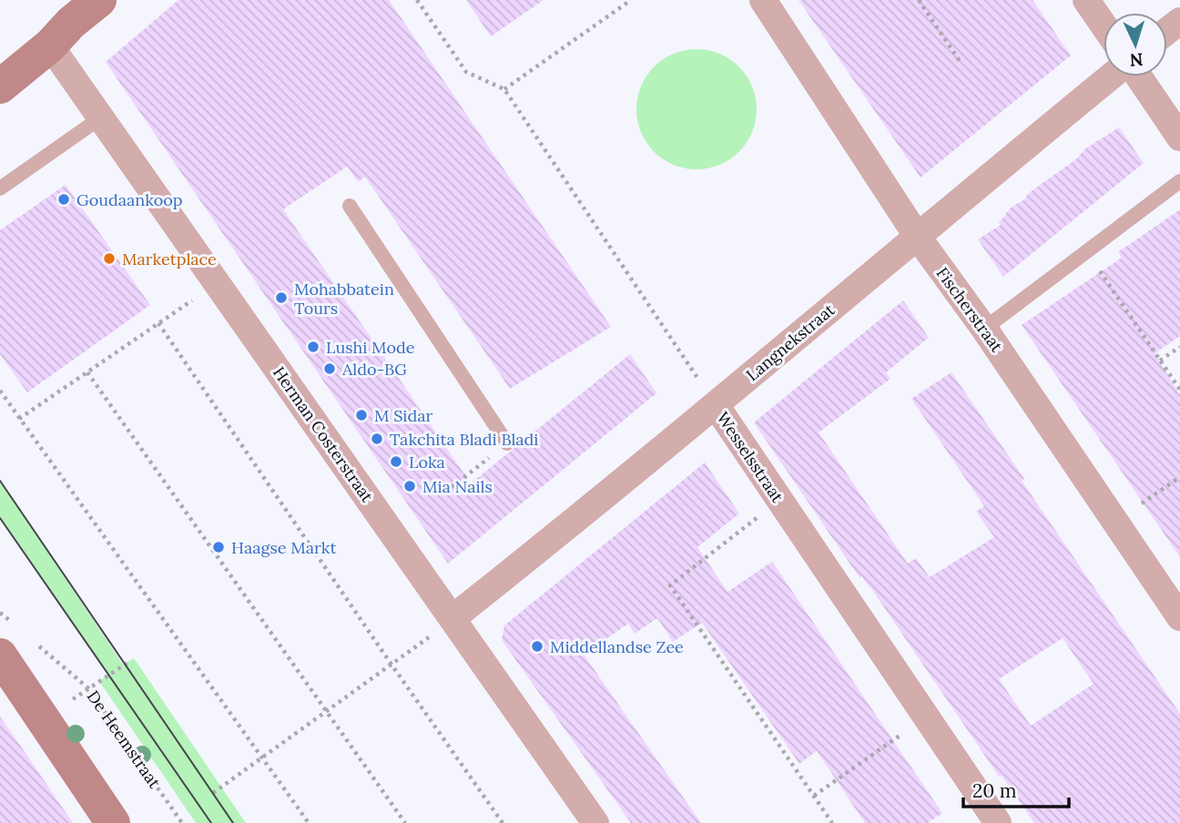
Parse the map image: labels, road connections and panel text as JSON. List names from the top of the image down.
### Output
{
  "streets": {
    "street": [
      "Fischerstraat",
      "Langnekstraat",
      "Herman Costerstraat",
      "Wesselsstraat"
    ],
    "path": ["De Heemstraat"]
  },
  "crossings": [
    ["Fischerstraat", "Langnekstraat"],
    ["Langnekstraat", "Herman Costerstraat"],
    ["Langnekstraat", "Wesselsstraat"]
  ],
  "places": [
    "Goudaankoop",
    "Marketplace",
    "Mohabbatein Tours",
    "Lushi Mode",
    "Aldo-BG",
    "M Sidar",
    "Takchita Bladi Bladi",
    "Loka",
    "Mia Nails",
    "Haagse Markt",
    "Middellandse Zee"
  ],
  "scale_bar": "20 m",
  "north": "bottom"
}
